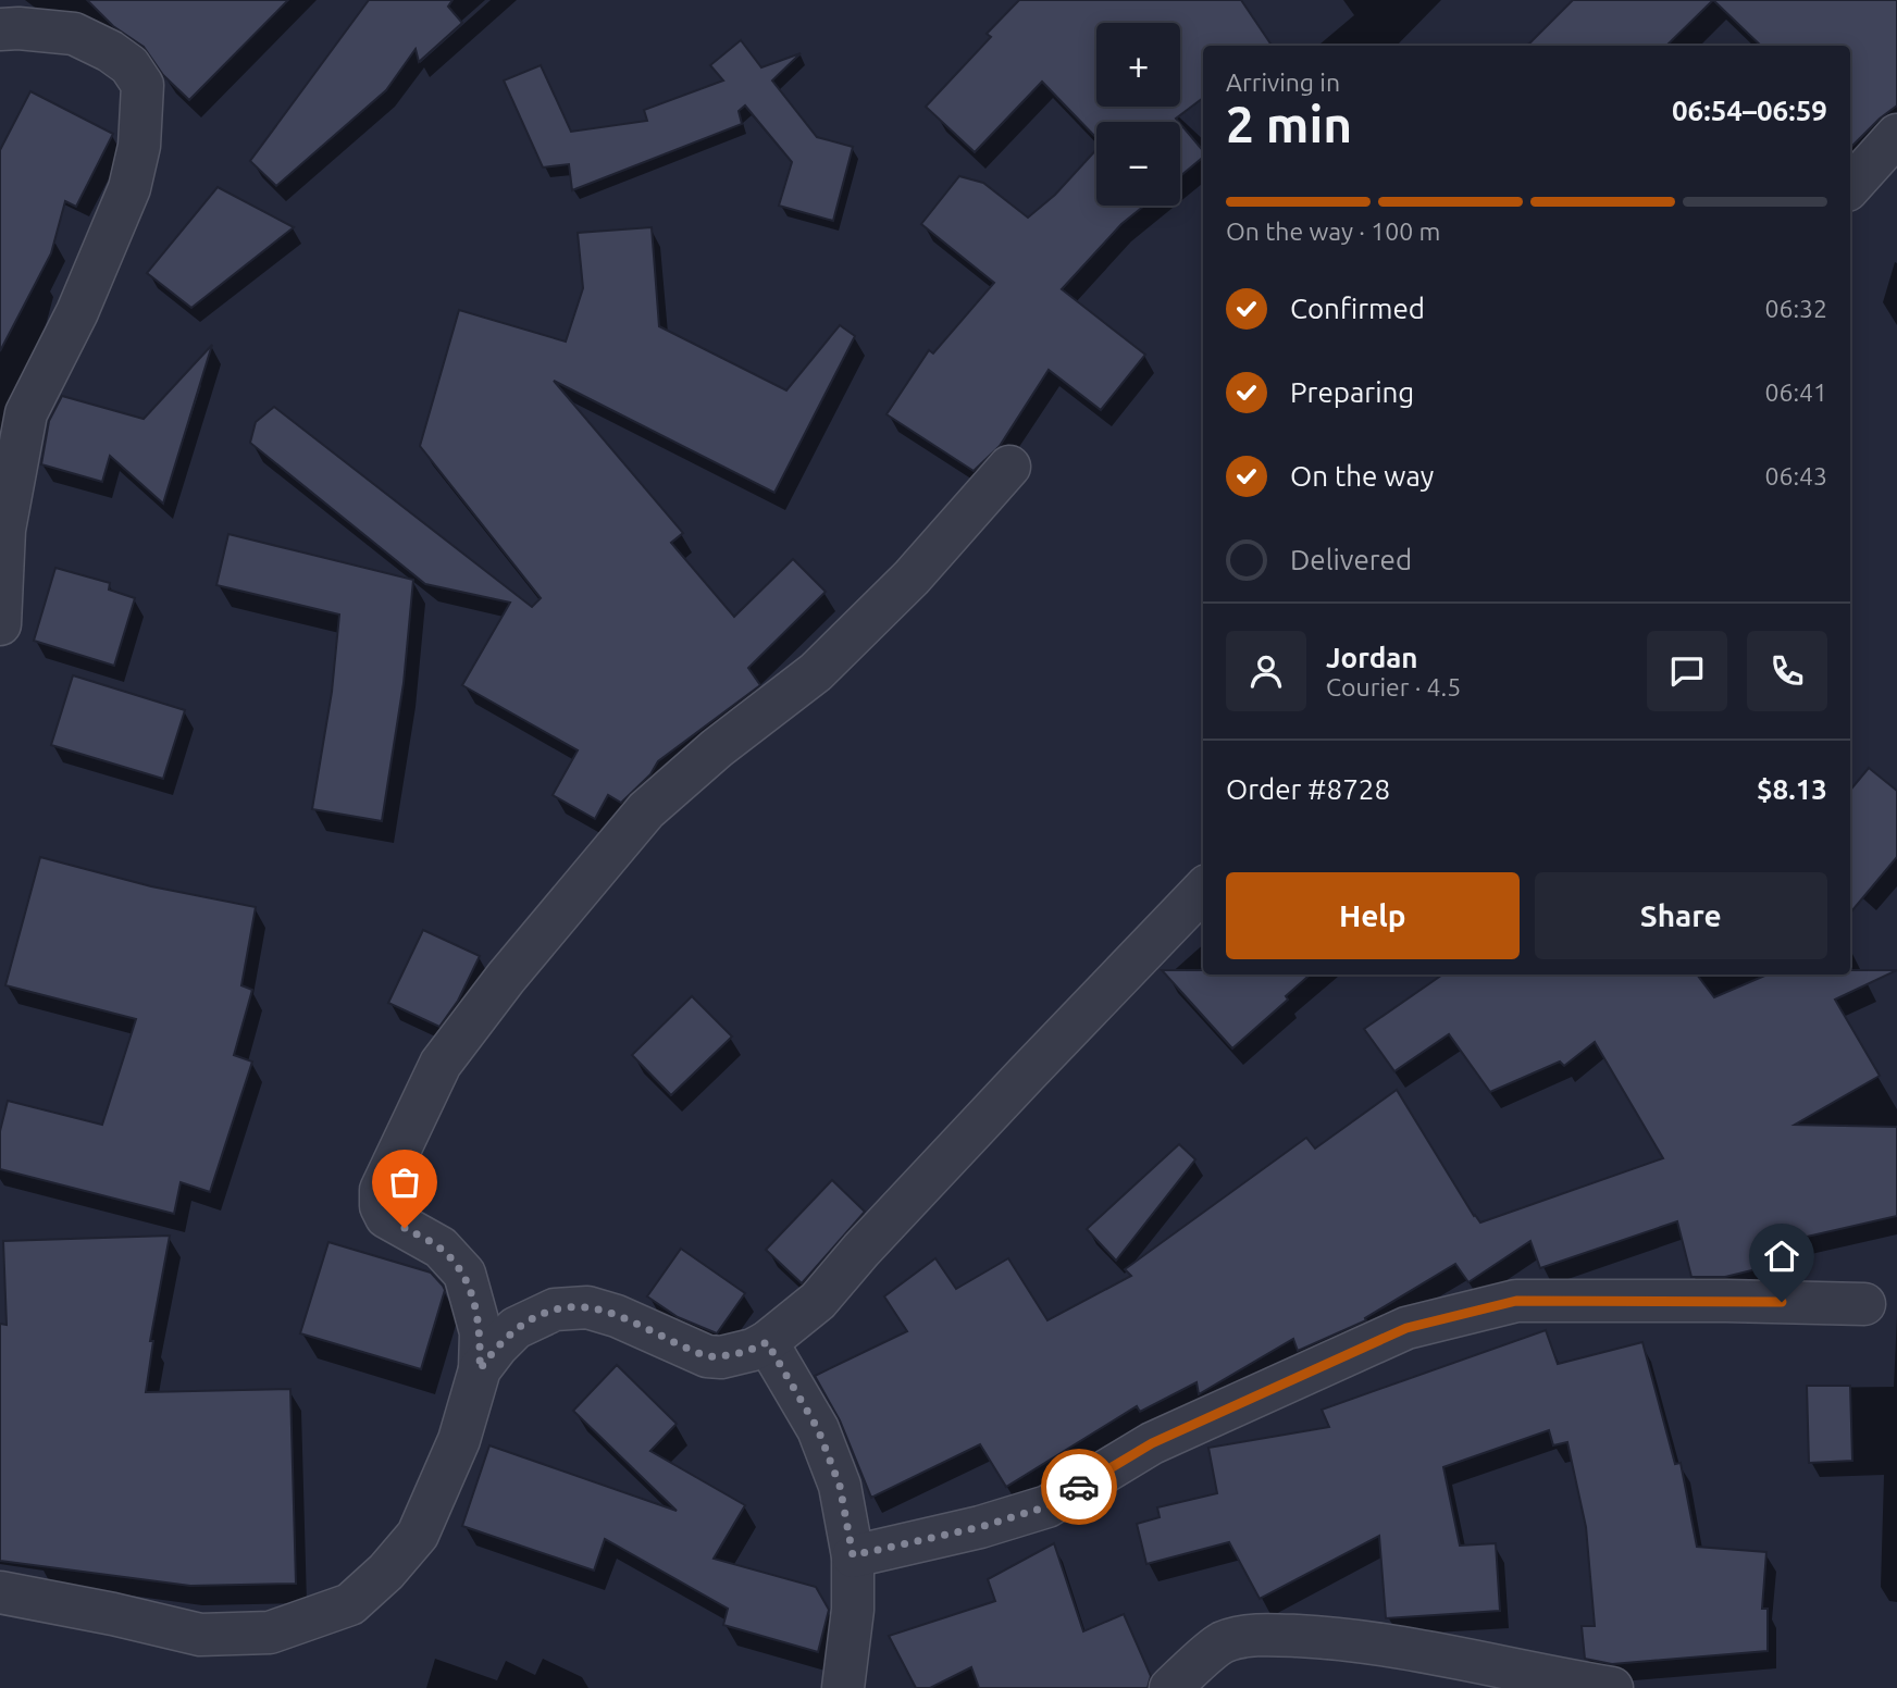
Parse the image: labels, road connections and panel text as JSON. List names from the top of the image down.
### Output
{
  "page": {
    "map_buttons": ["+", "−"],
    "heading": ["2 min", "Arriving in", "06:54–06:59"],
    "panel": [
      "Jordan",
      "Courier · 4.5",
      "Order #8728",
      "$8.13"
    ],
    "bar": "On the way · 100 m",
    "list": [
      ["Confirmed", "06:32"],
      ["Preparing", "06:41"],
      ["On the way", "06:43"],
      "Delivered"
    ],
    "buttons": ["Help", "Share"]
  }
}
